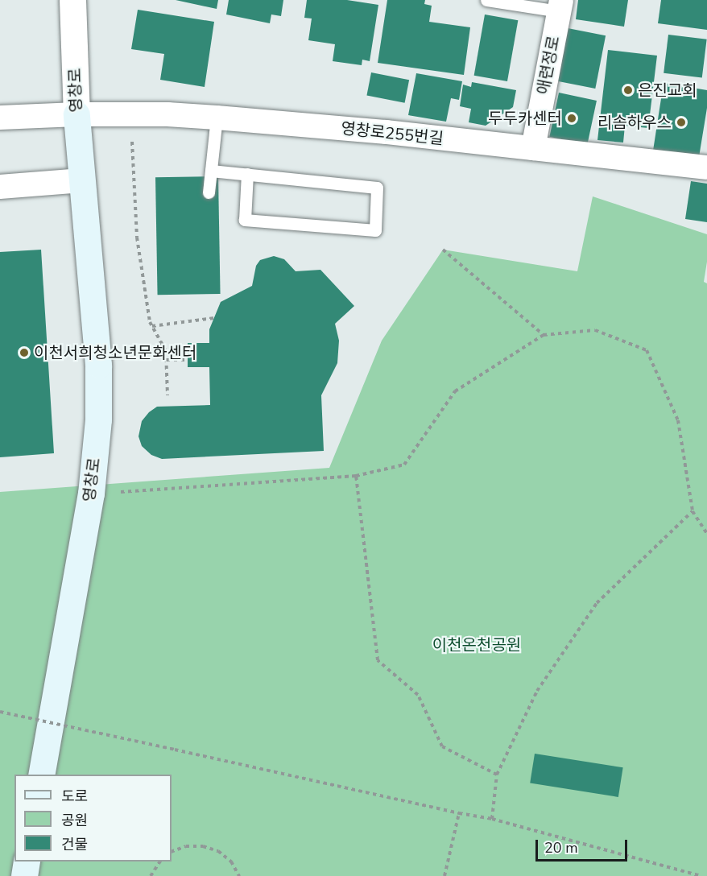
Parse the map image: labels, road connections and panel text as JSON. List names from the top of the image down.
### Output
{
  "streets": {
    "main road": ["영창로"],
    "street": ["애련정로", "영창로255번길"]
  },
  "crossings": [
    ["애련정로", "영창로255번길"],
    ["영창로", "영창로255번길"]
  ],
  "parks": ["이천온천공원"],
  "places": [
    "은진교회",
    "두두카센터",
    "리솜하우스",
    "이천서희청소년문화센터"
  ],
  "legend": ["도로", "공원", "건물"],
  "scale_bar": "20 m"
}
